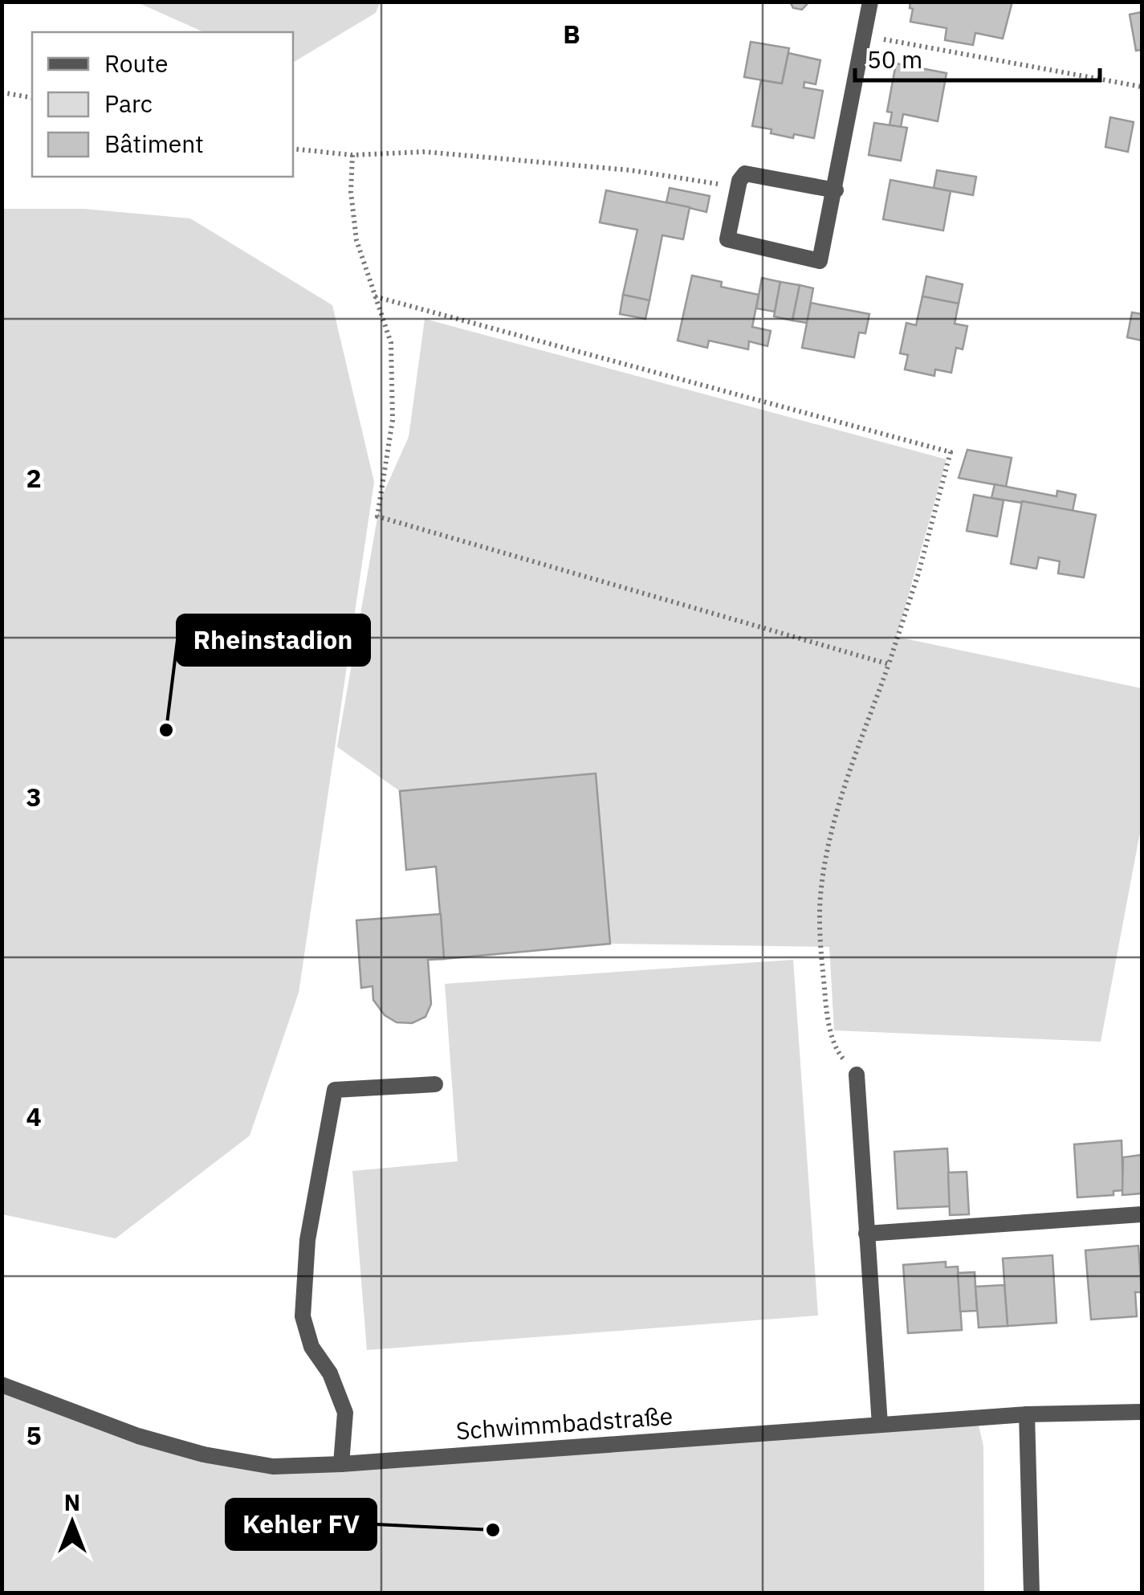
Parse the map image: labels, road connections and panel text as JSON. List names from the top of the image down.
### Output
{
  "streets": {
    "street": ["Schwimmbadstraße"]
  },
  "places": ["Rheinstadion", "Kehler FV"],
  "legend": ["Route", "Parc", "Bâtiment"],
  "scale_bar": "50 m",
  "north": "top",
  "grid": {
    "columns": ["B"],
    "rows": [
      "2",
      "3",
      "4",
      "5"
    ]
  }
}
